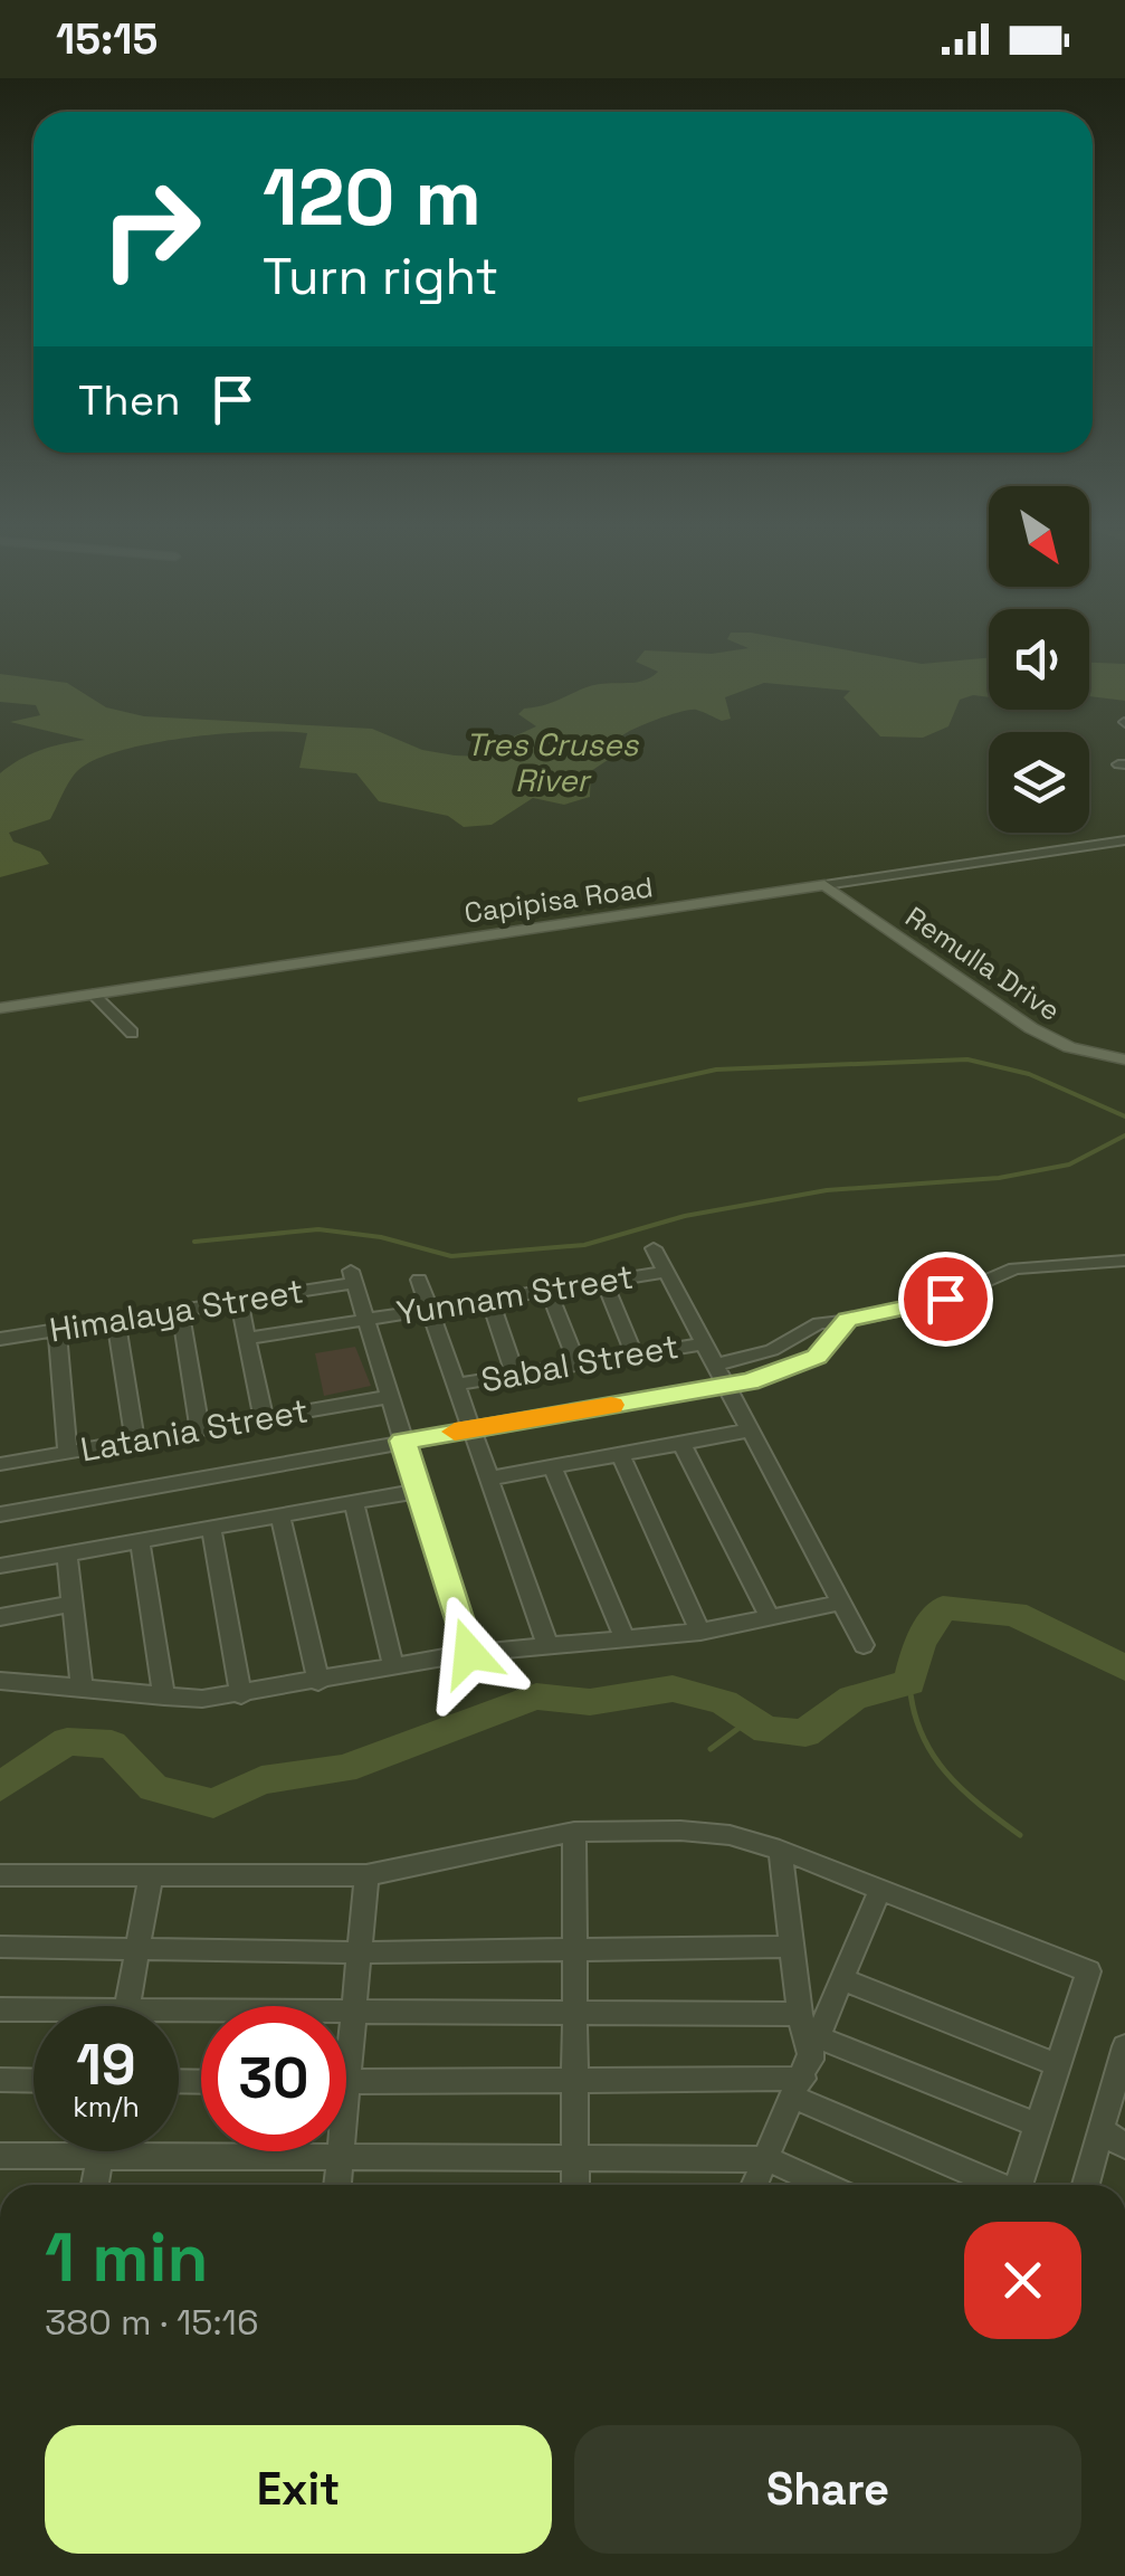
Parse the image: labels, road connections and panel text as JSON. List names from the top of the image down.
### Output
{
  "streets": {
    "main road": ["Capipisa Road", "Remulla Drive"],
    "street": [
      "Yunnam Street",
      "Himalaya Street",
      "Sabal Street",
      "Latania Street"
    ]
  },
  "crossings": [
    ["Capipisa Road", "Remulla Drive"],
    ["Yunnam Street", "Himalaya Street"],
    ["Yunnam Street", "Sabal Street"]
  ],
  "water": ["Tres Cruses River"],
  "north": "bottom right",
  "page": {
    "status": "15:15",
    "turn": ["120 m", "Turn right"],
    "then": "Then",
    "speed": "19 km/h",
    "limit": "30",
    "heading": ["1 min", "380 m · 15:16"],
    "buttons": ["Exit", "Share"]
  }
}
